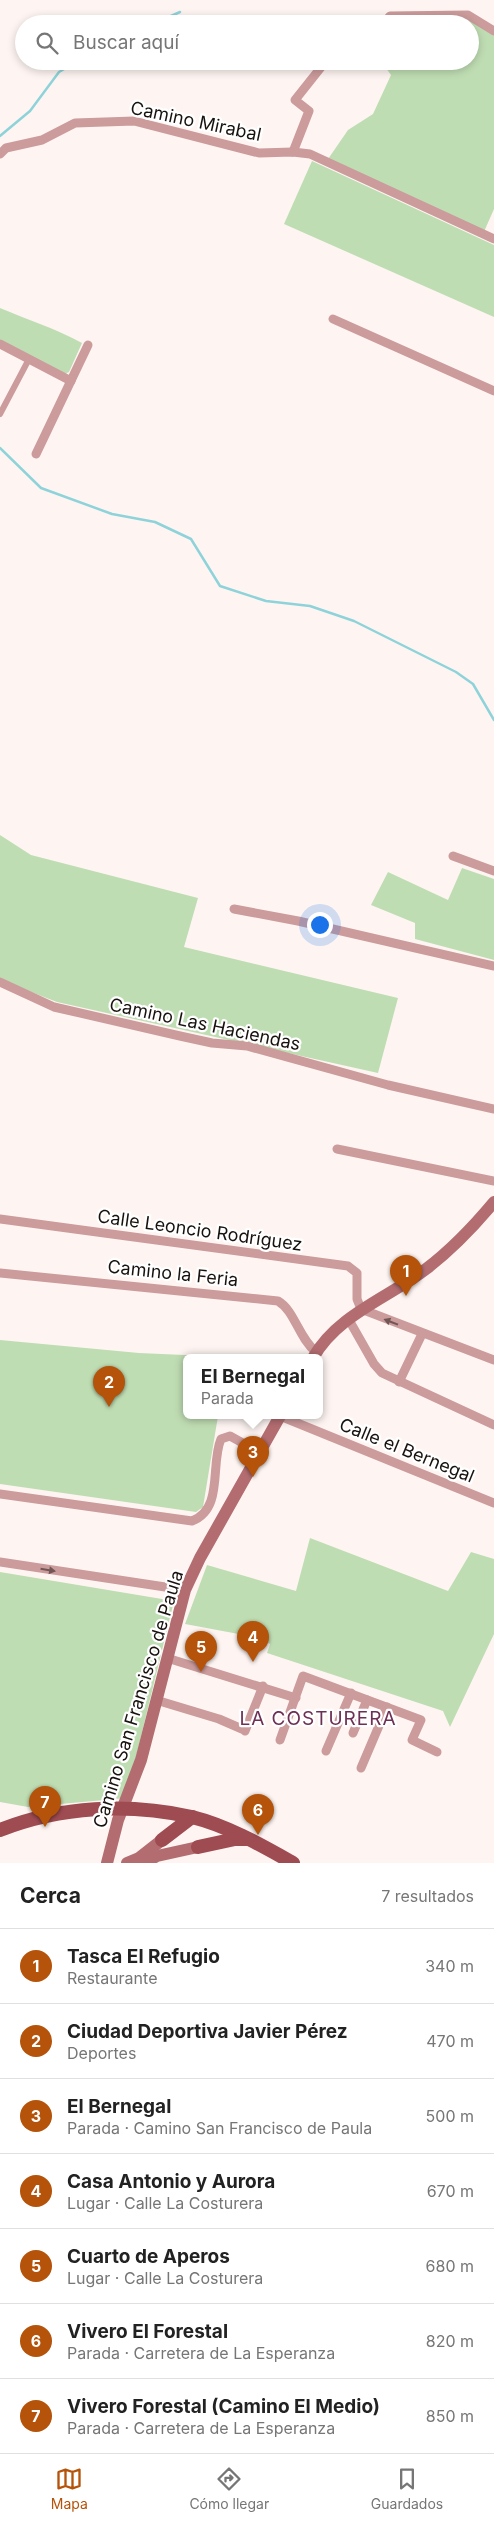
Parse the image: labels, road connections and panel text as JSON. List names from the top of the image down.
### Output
{
  "streets": {
    "main road": ["Camino San Francisco de Paula"],
    "street": [
      "Camino Mirabal",
      "Camino Las Haciendas",
      "Calle Leoncio Rodríguez",
      "Camino la Feria",
      "Calle el Bernegal"
    ]
  },
  "districts": ["LA COSTURERA"],
  "page": {
    "search": "Buscar aquí",
    "pins": [
      "1",
      "2",
      "3",
      "4",
      "5",
      "7",
      "6"
    ],
    "popup": ["El Bernegal", "Parada"],
    "heading": ["Cerca", "7 resultados"],
    "list": [
      {
        "mark": "1",
        "name": "Tasca El Refugio",
        "note": "Restaurante",
        "value": "340 m"
      },
      {
        "mark": "2",
        "name": "Ciudad Deportiva Javier Pérez",
        "note": "Deportes",
        "value": "470 m"
      },
      {
        "mark": "3",
        "name": "El Bernegal",
        "note": "Parada · Camino San Francisco de Paula",
        "value": "500 m"
      },
      {
        "mark": "4",
        "name": "Casa Antonio y Aurora",
        "note": "Lugar · Calle La Costurera",
        "value": "670 m"
      },
      {
        "mark": "5",
        "name": "Cuarto de Aperos",
        "note": "Lugar · Calle La Costurera",
        "value": "680 m"
      },
      {
        "mark": "6",
        "name": "Vivero El Forestal",
        "note": "Parada · Carretera de La Esperanza",
        "value": "820 m"
      },
      {
        "mark": "7",
        "name": "Vivero Forestal (Camino El Medio)",
        "note": "Parada · Carretera de La Esperanza",
        "value": "850 m"
      }
    ],
    "nav": ["Mapa", "Cómo llegar", "Guardados"]
  }
}
